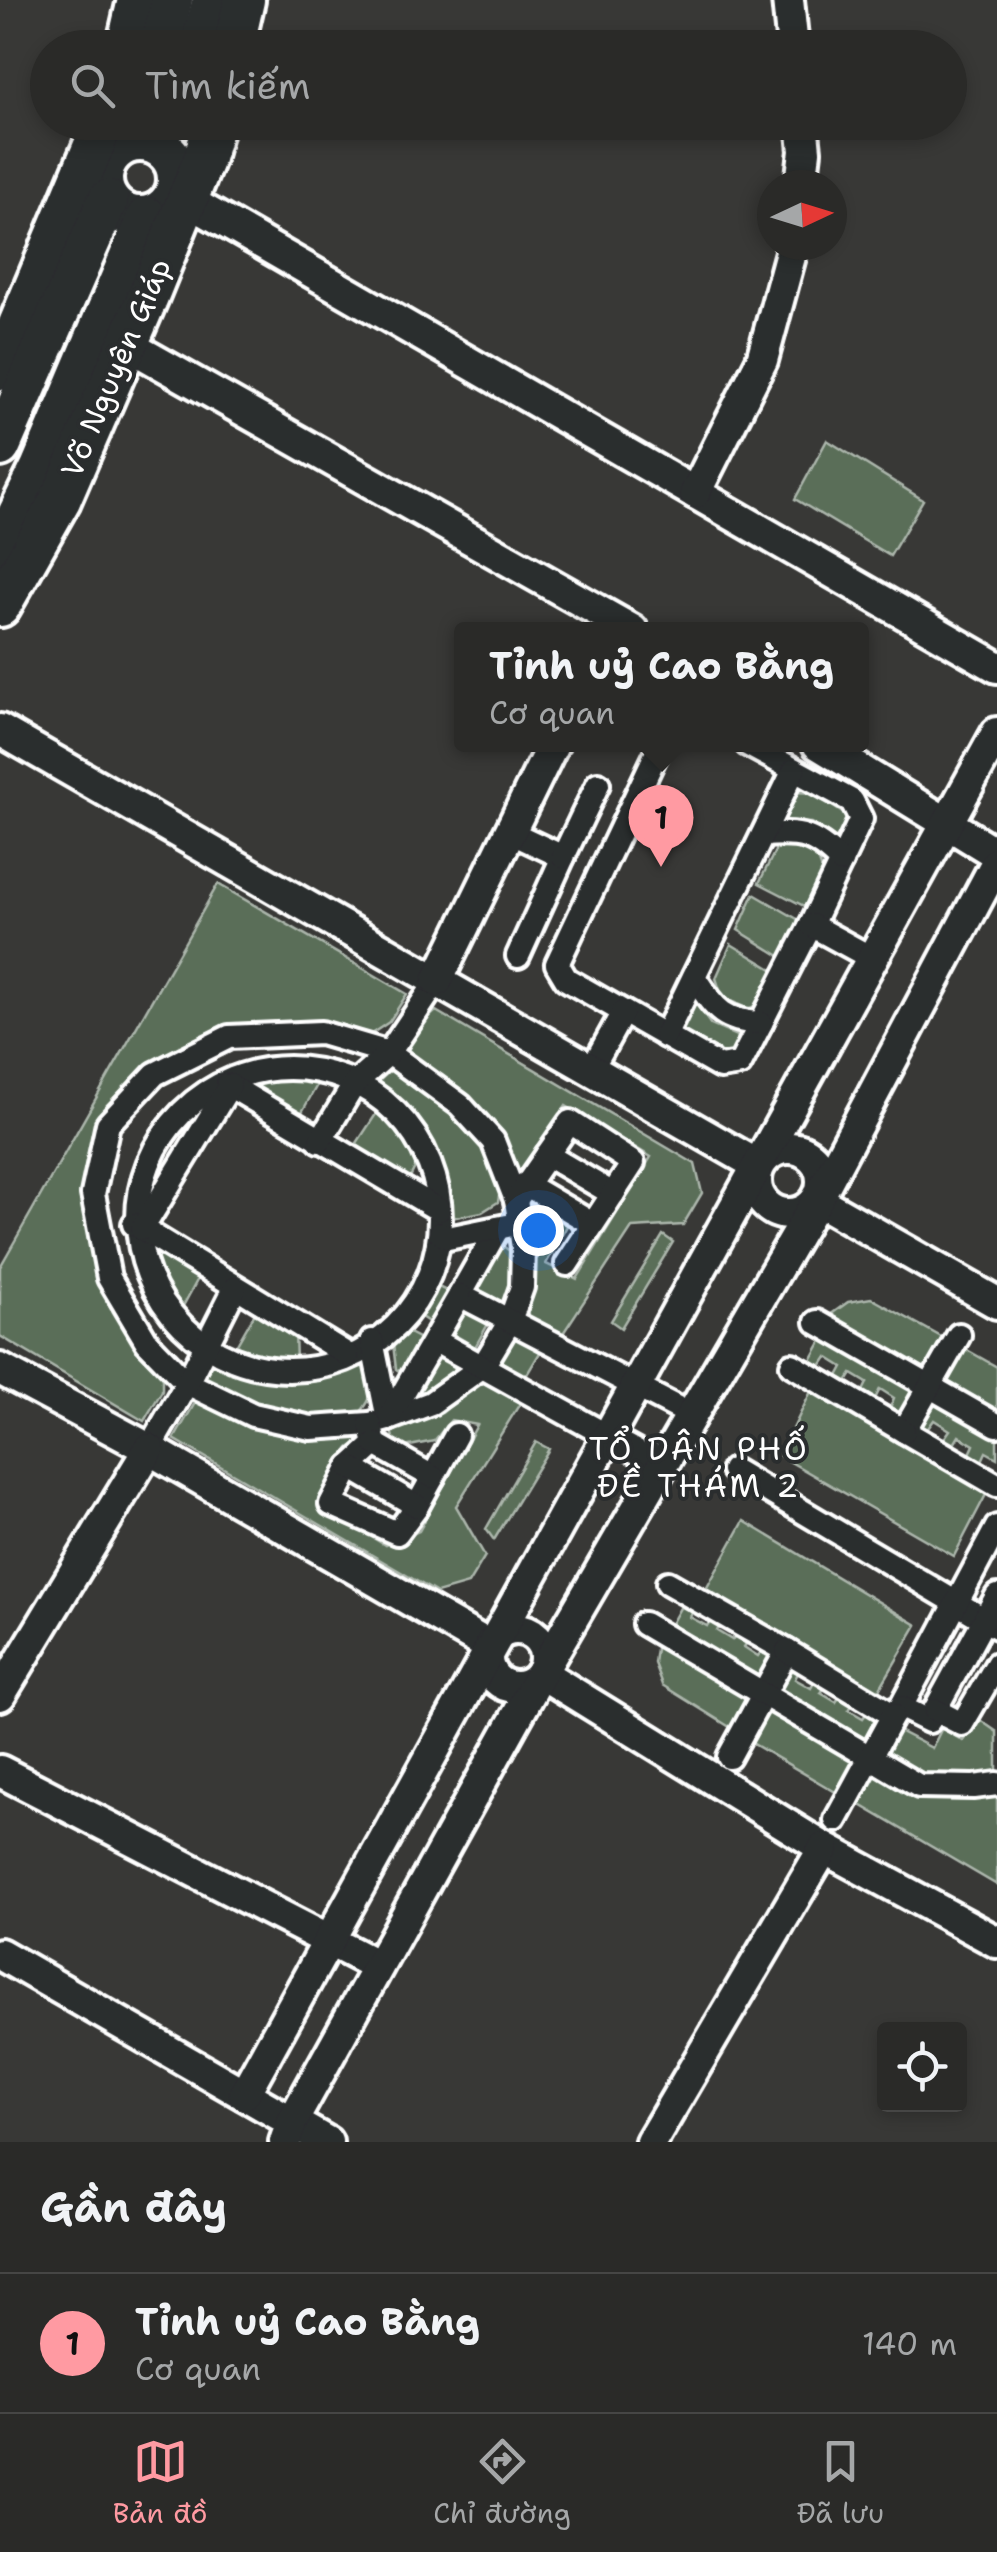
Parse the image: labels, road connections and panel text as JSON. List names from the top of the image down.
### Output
{
  "streets": {
    "highway": ["Võ Nguyên Giáp"]
  },
  "districts": ["TỔ DÂN PHỐ ĐỀ THÁM 2"],
  "north": "right",
  "page": {
    "search": "Tìm kiếm",
    "popup": ["Tỉnh uỷ Cao Bằng", "Cơ quan"],
    "pins": "1",
    "heading": "Gần đây",
    "list": [
      {
        "mark": "1",
        "name": "Tỉnh uỷ Cao Bằng",
        "note": "Cơ quan",
        "value": "140 m"
      }
    ],
    "nav": ["Bản đồ", "Chỉ đường", "Đã lưu"]
  }
}
